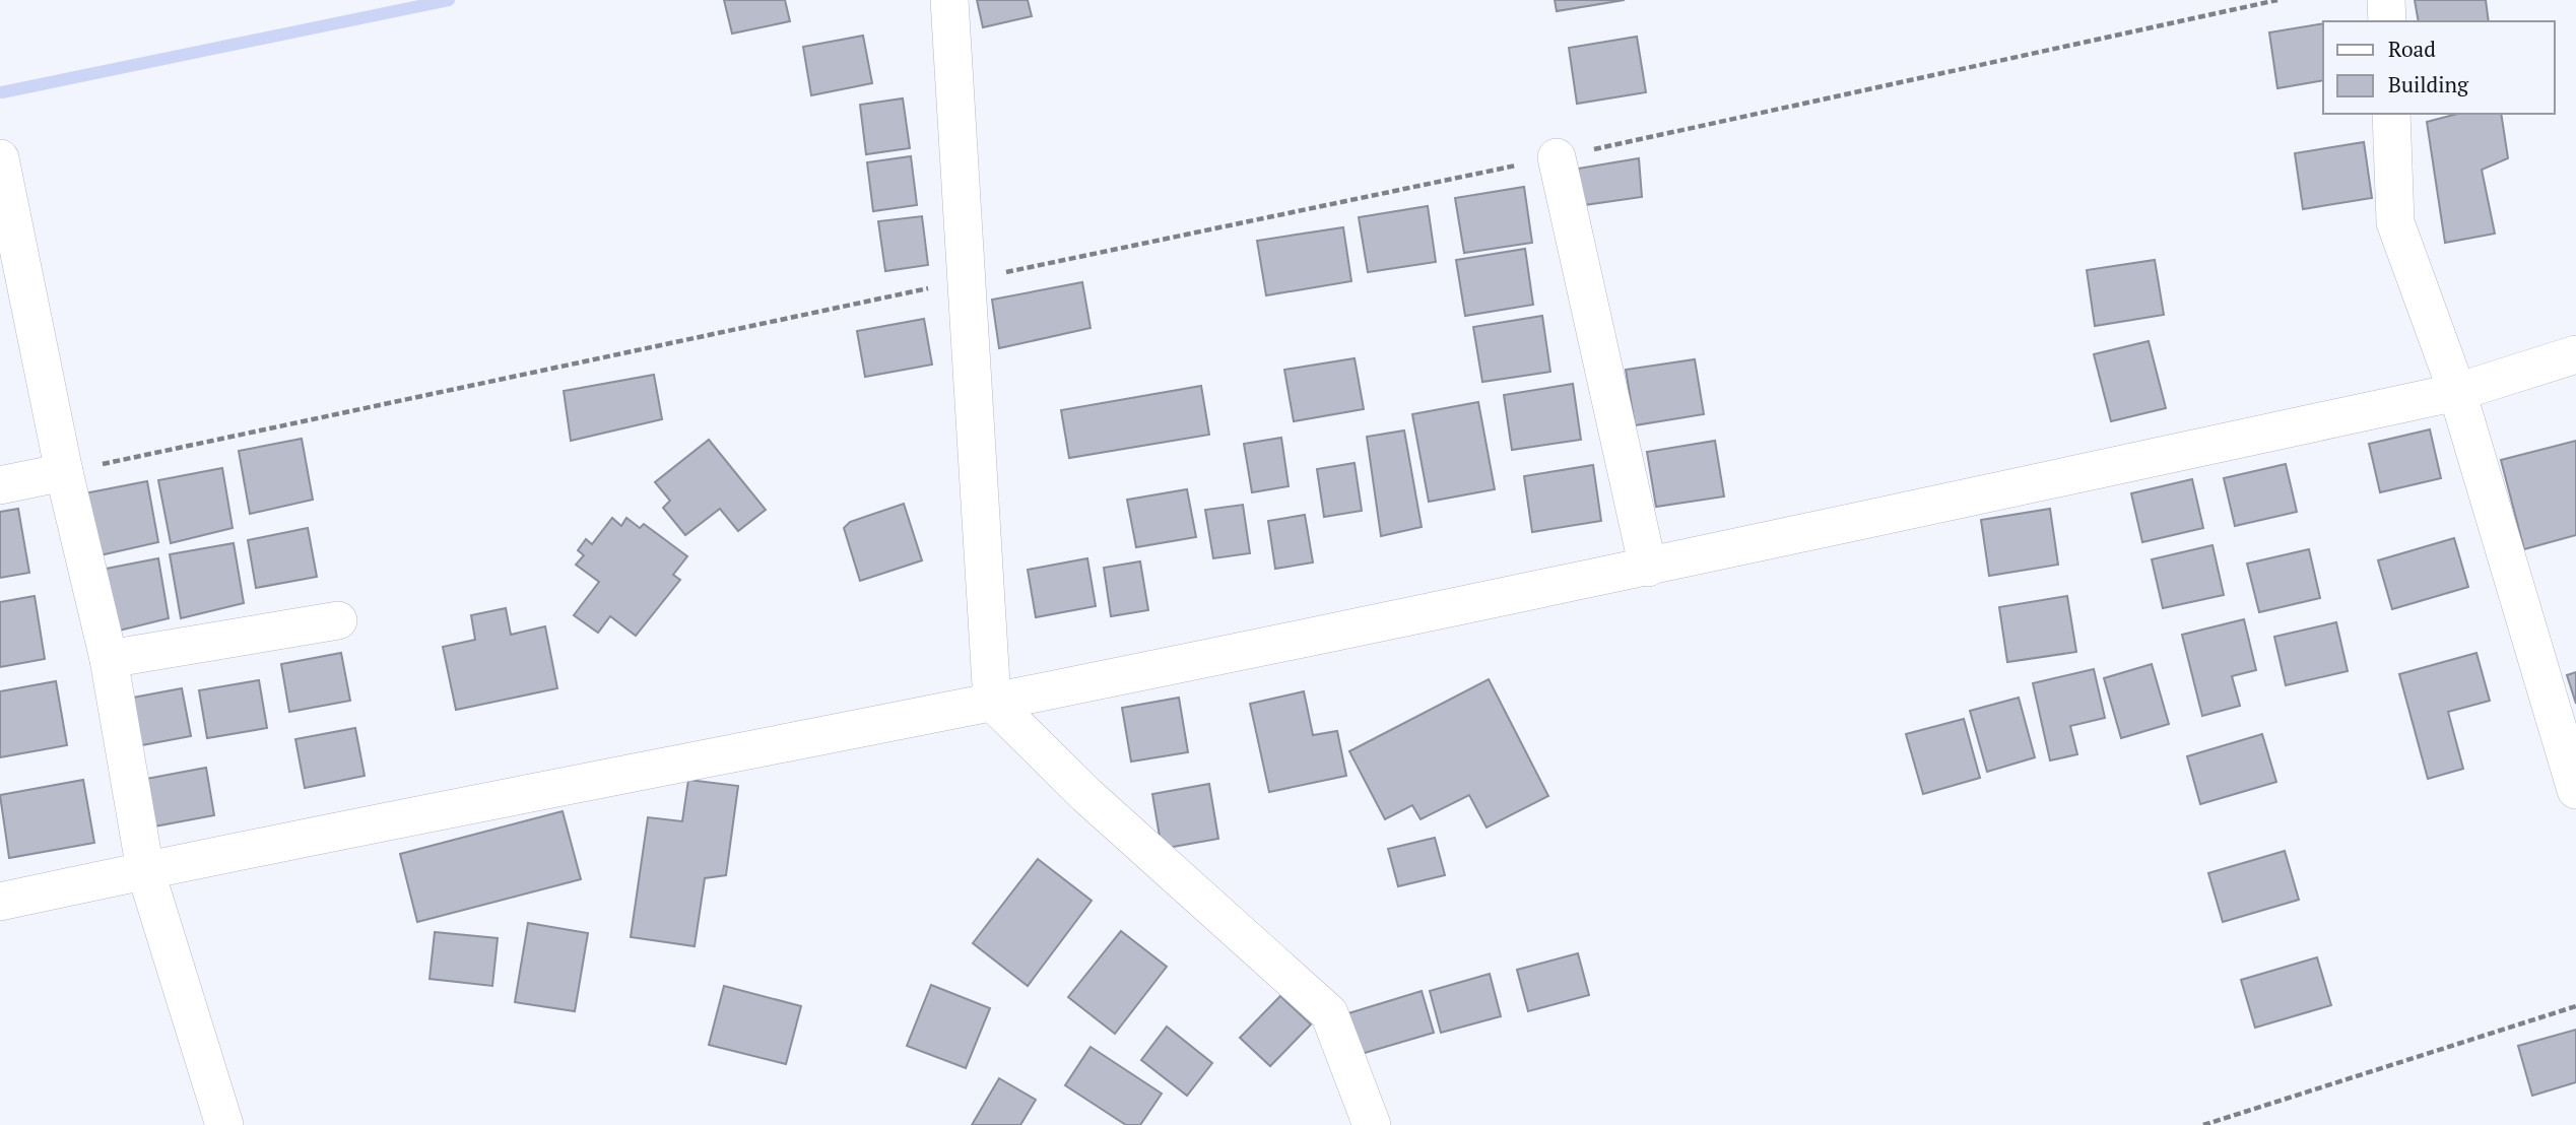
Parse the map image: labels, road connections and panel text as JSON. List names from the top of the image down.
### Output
{
  "legend": ["Road", "Building"]
}
